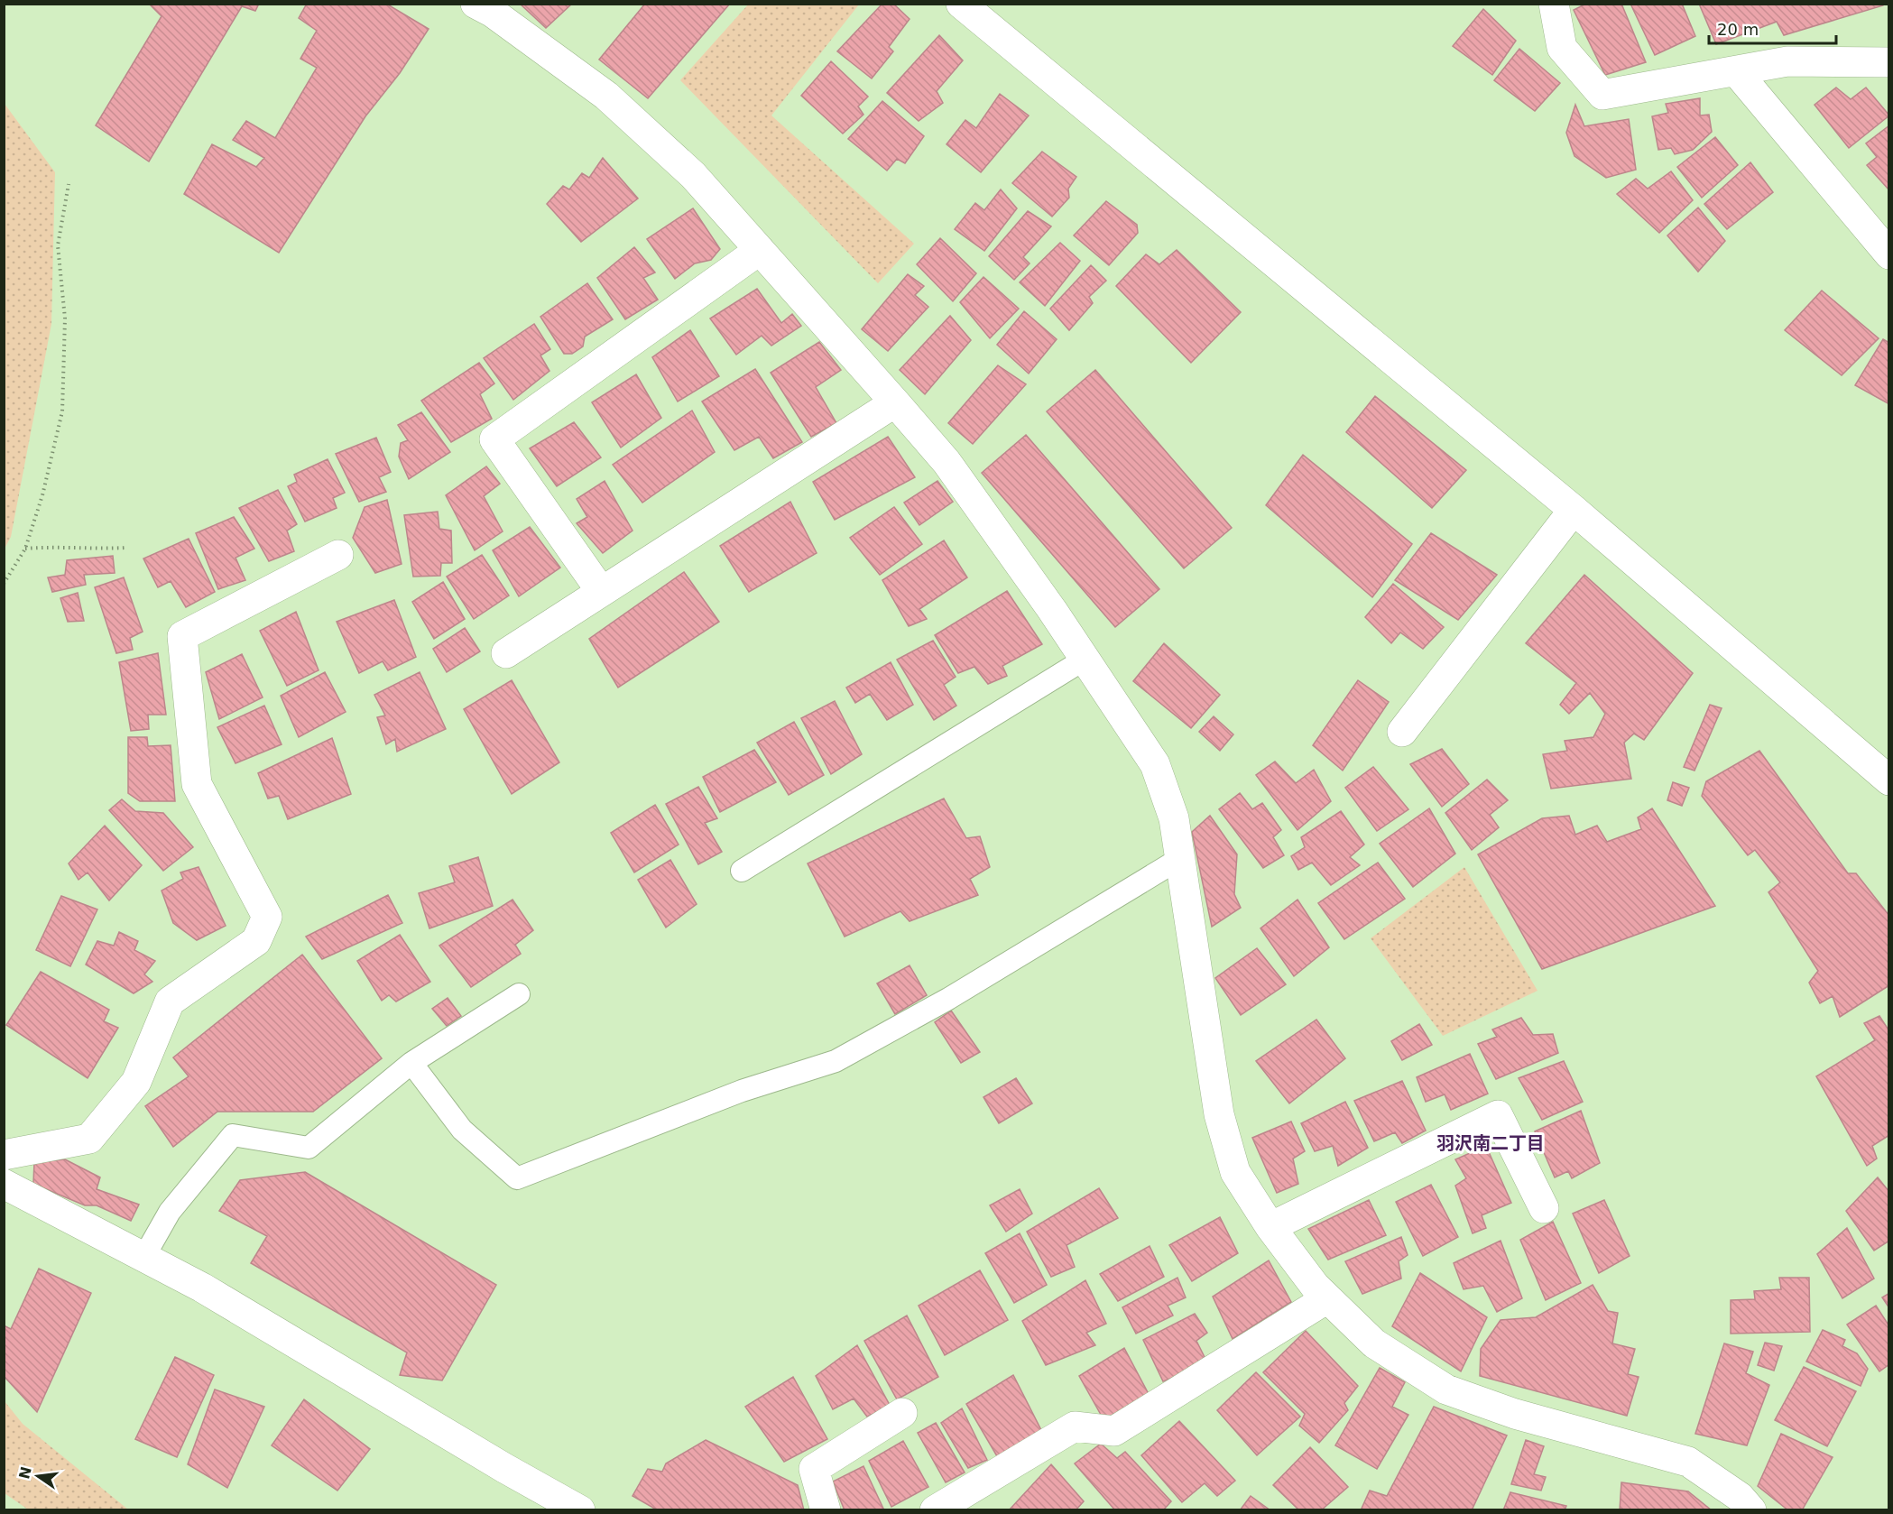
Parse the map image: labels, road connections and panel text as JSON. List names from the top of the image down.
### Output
{
  "districts": ["羽沢南二丁目"],
  "scale_bar": "20 m",
  "north": "left"
}
